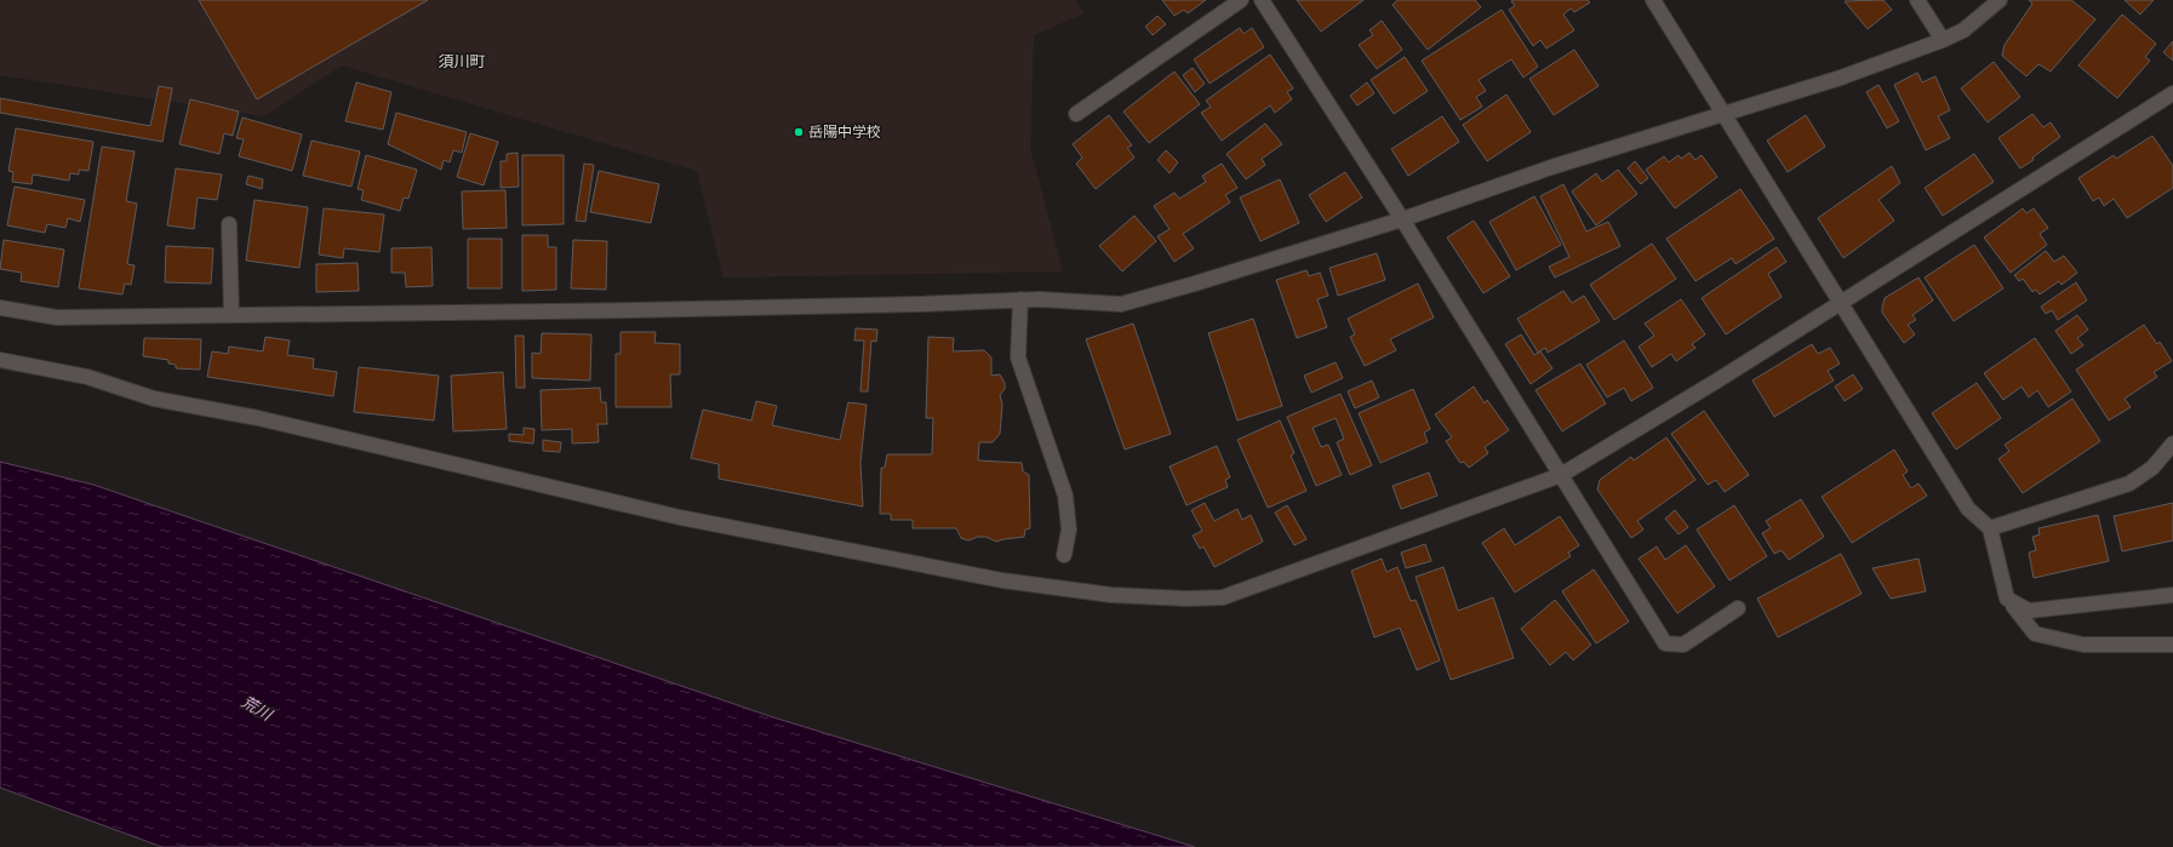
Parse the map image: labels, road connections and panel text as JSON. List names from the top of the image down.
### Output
{
  "districts": ["須川町"],
  "water": ["荒川"],
  "places": ["岳陽中学校"]
}
